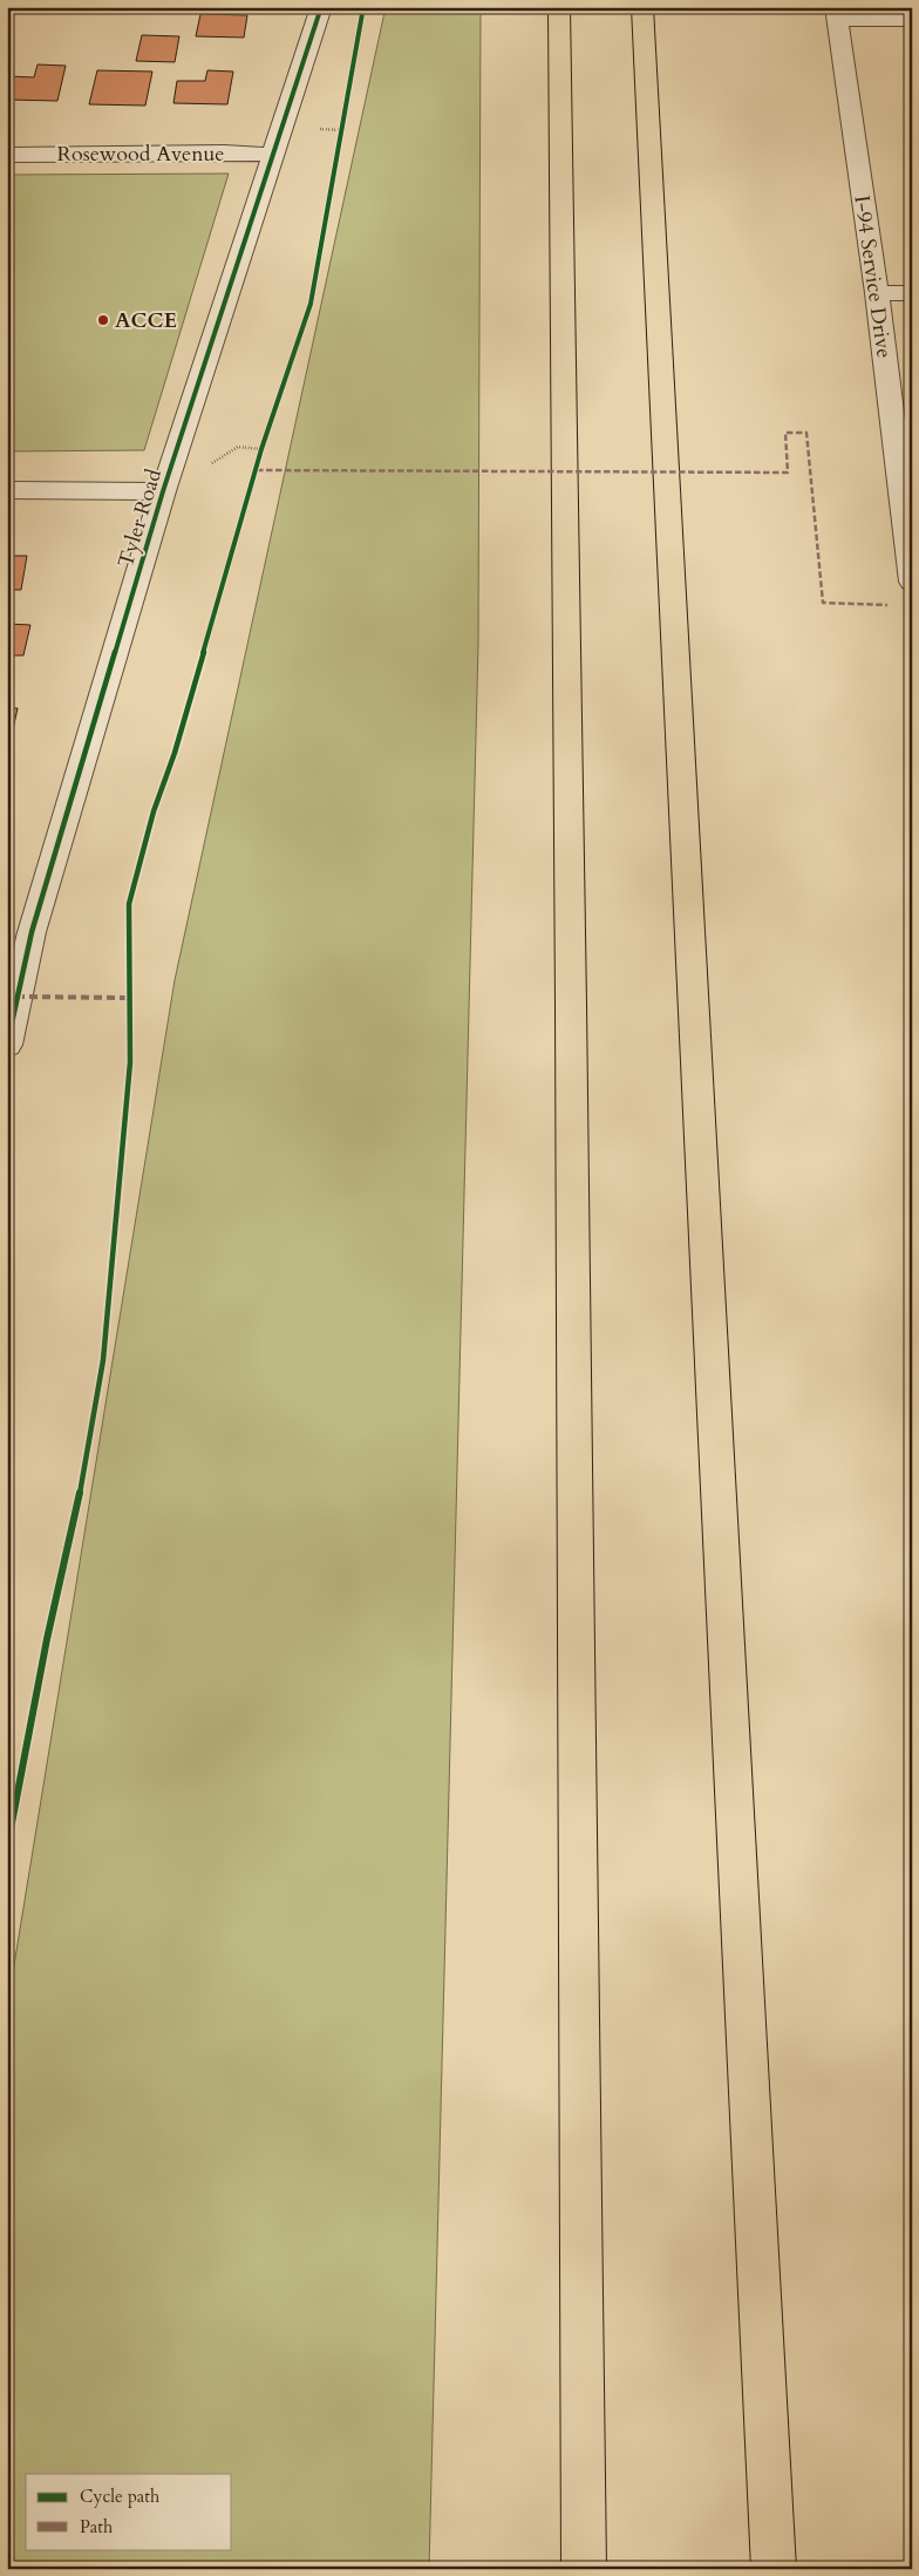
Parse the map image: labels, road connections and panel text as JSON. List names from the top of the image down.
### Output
{
  "streets": {
    "street": ["Rosewood Avenue", "I-94 Service Drive", "Tyler Road"]
  },
  "crossings": [
    ["Rosewood Avenue", "Tyler Road"]
  ],
  "places": ["ACCE"],
  "legend": ["Cycle path", "Path"]
}
